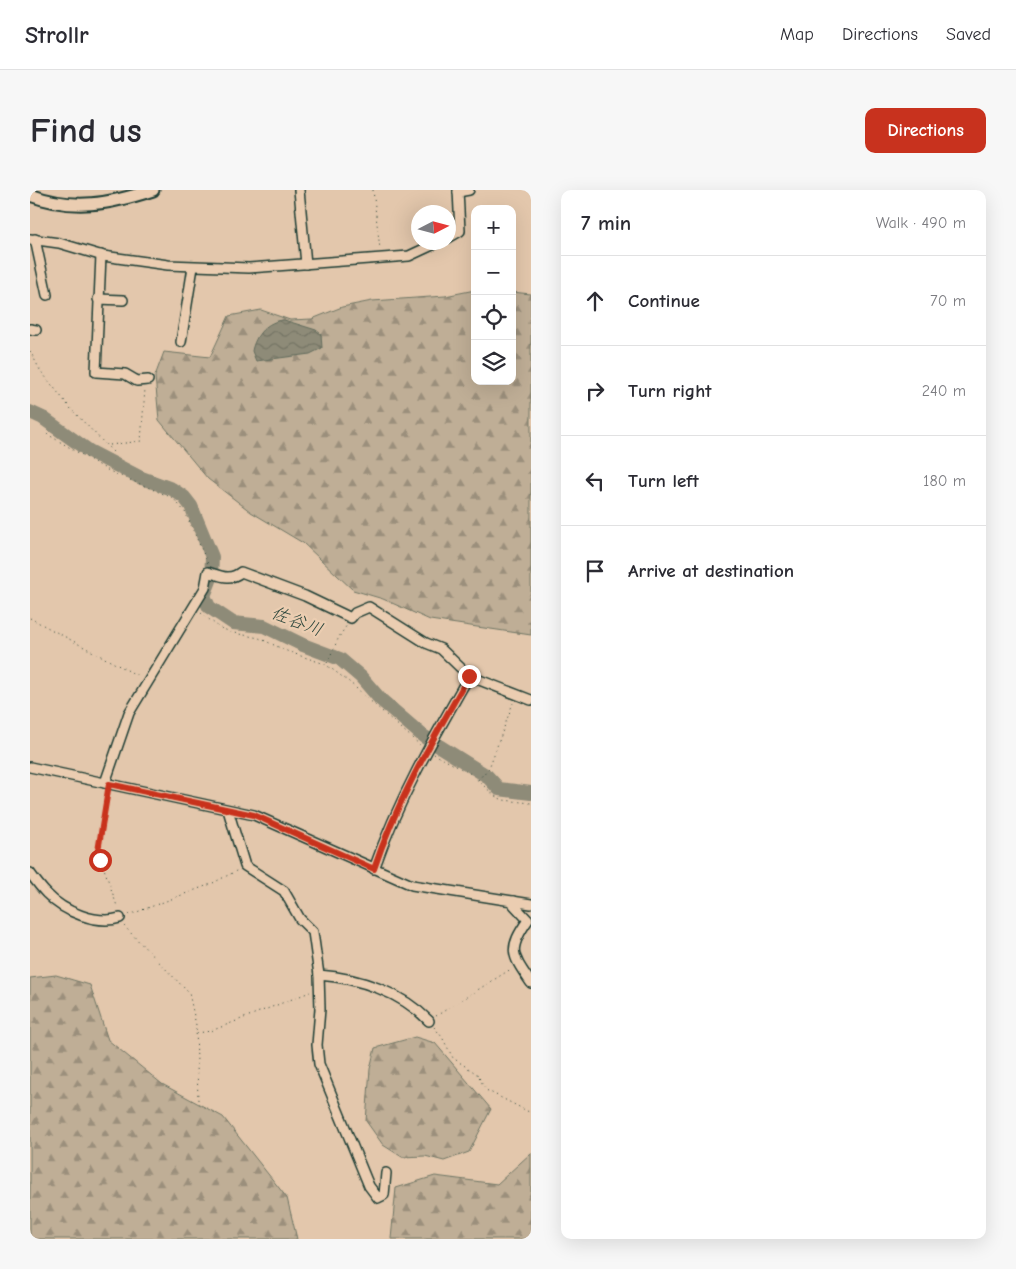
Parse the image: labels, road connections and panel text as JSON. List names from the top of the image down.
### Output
{
  "water": ["佐谷川"],
  "north": "right",
  "page": {
    "header": "Strollr",
    "nav": ["Map", "Directions", "Saved"],
    "buttons": "Directions",
    "title": "Find us",
    "heading": ["7 min", "Walk · 490 m"],
    "map_buttons": ["+", "−"],
    "list": [
      ["Continue", "70 m"],
      ["Turn right", "240 m"],
      ["Turn left", "180 m"],
      "Arrive at destination"
    ]
  }
}
